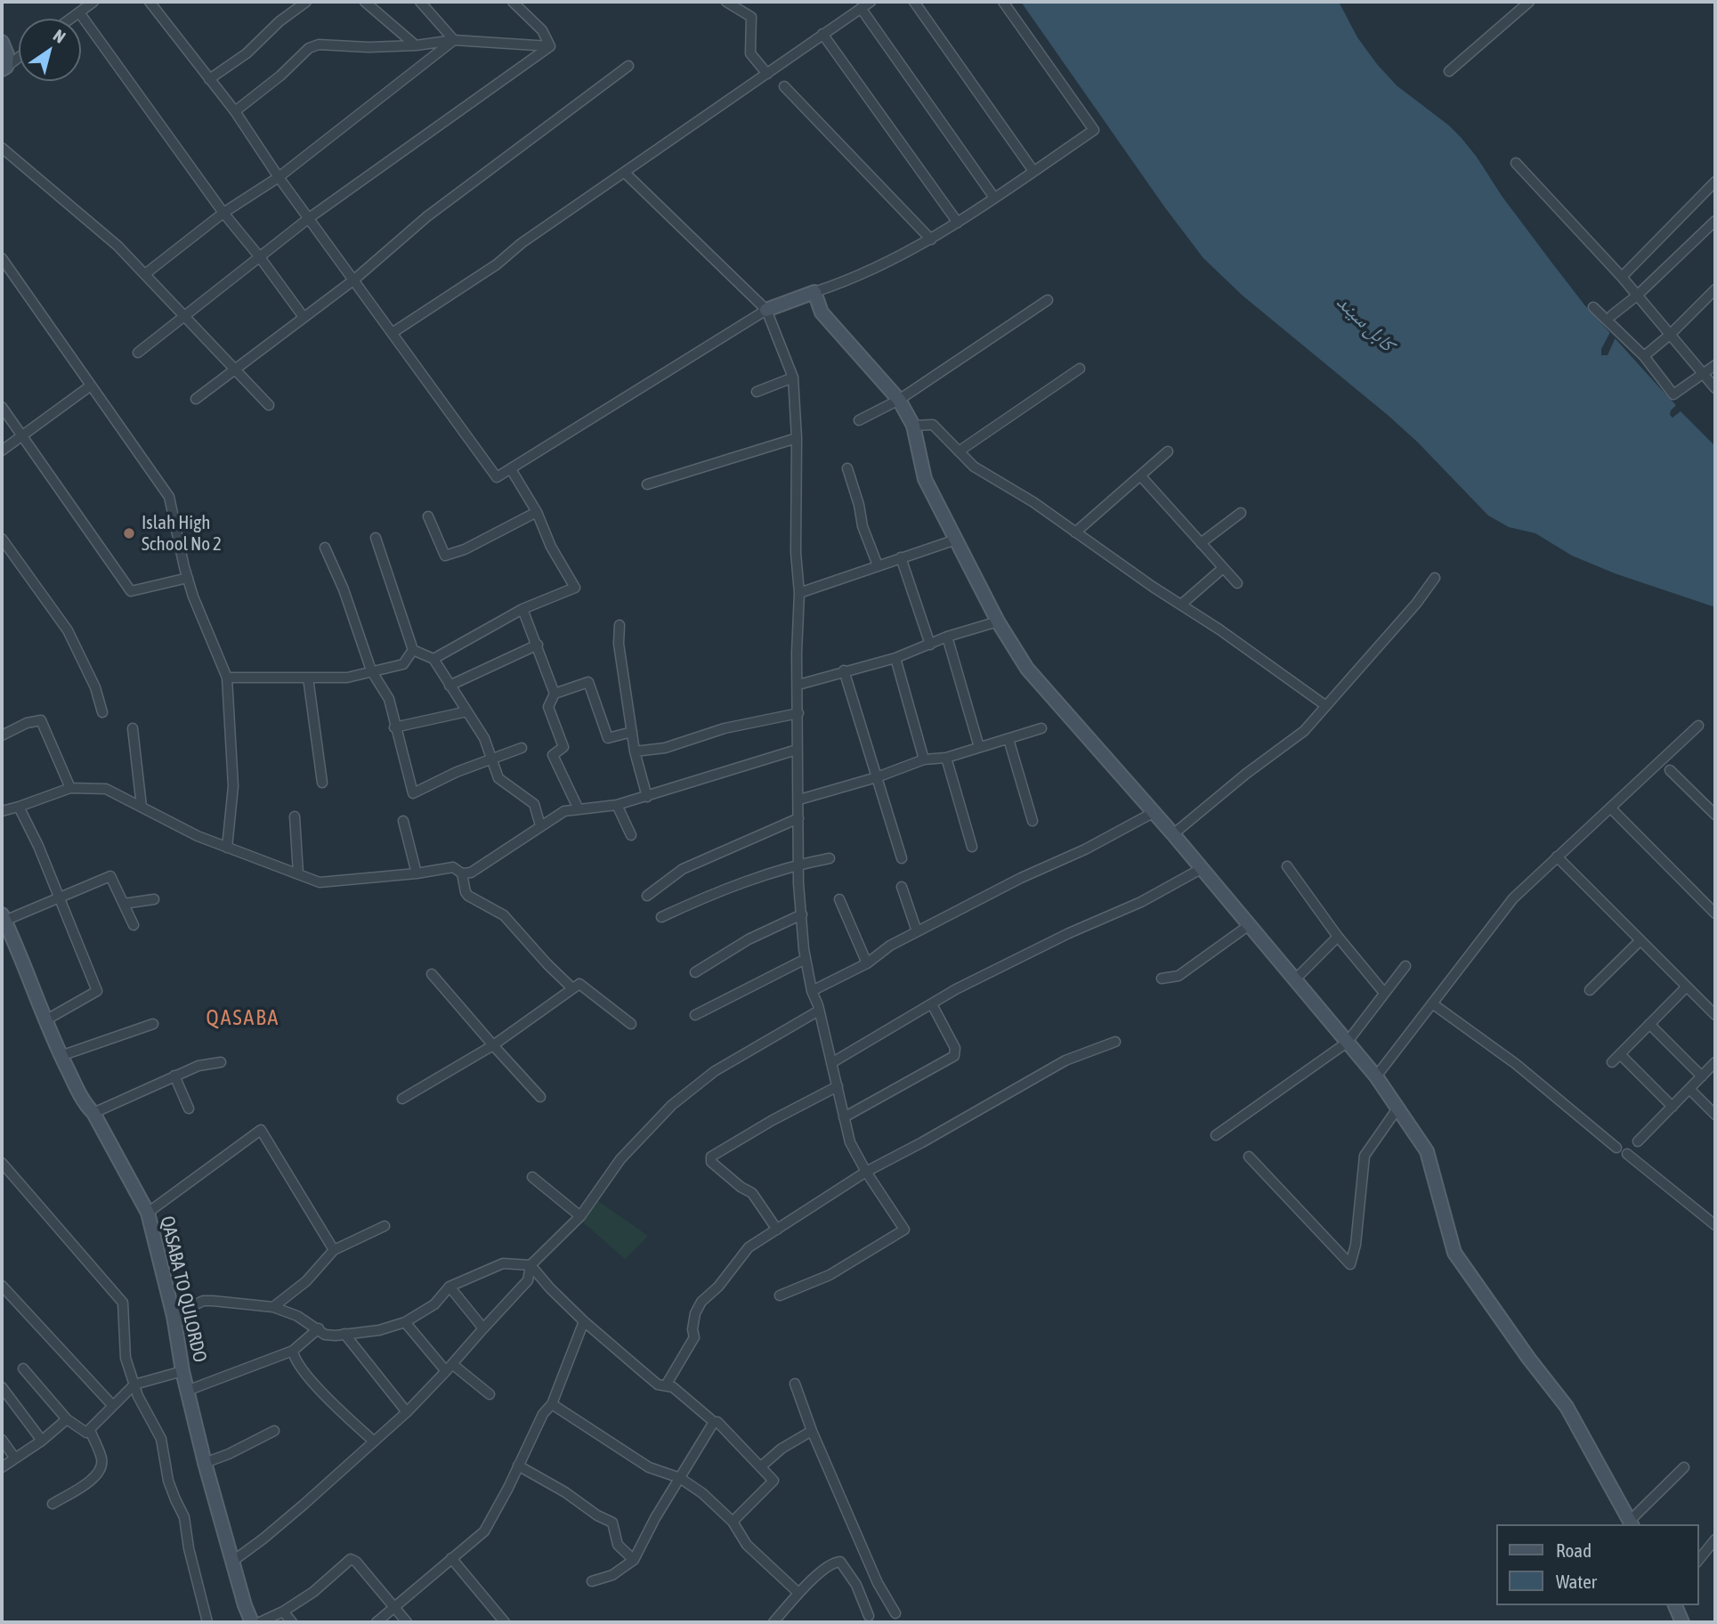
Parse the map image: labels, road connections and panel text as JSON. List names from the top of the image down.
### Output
{
  "streets": {
    "street": ["QASABA TO QULORDO"]
  },
  "districts": ["QASABA"],
  "water": ["کابل سيند"],
  "places": ["Islah High School No 2"],
  "legend": ["Road", "Water"],
  "north": "top right"
}
